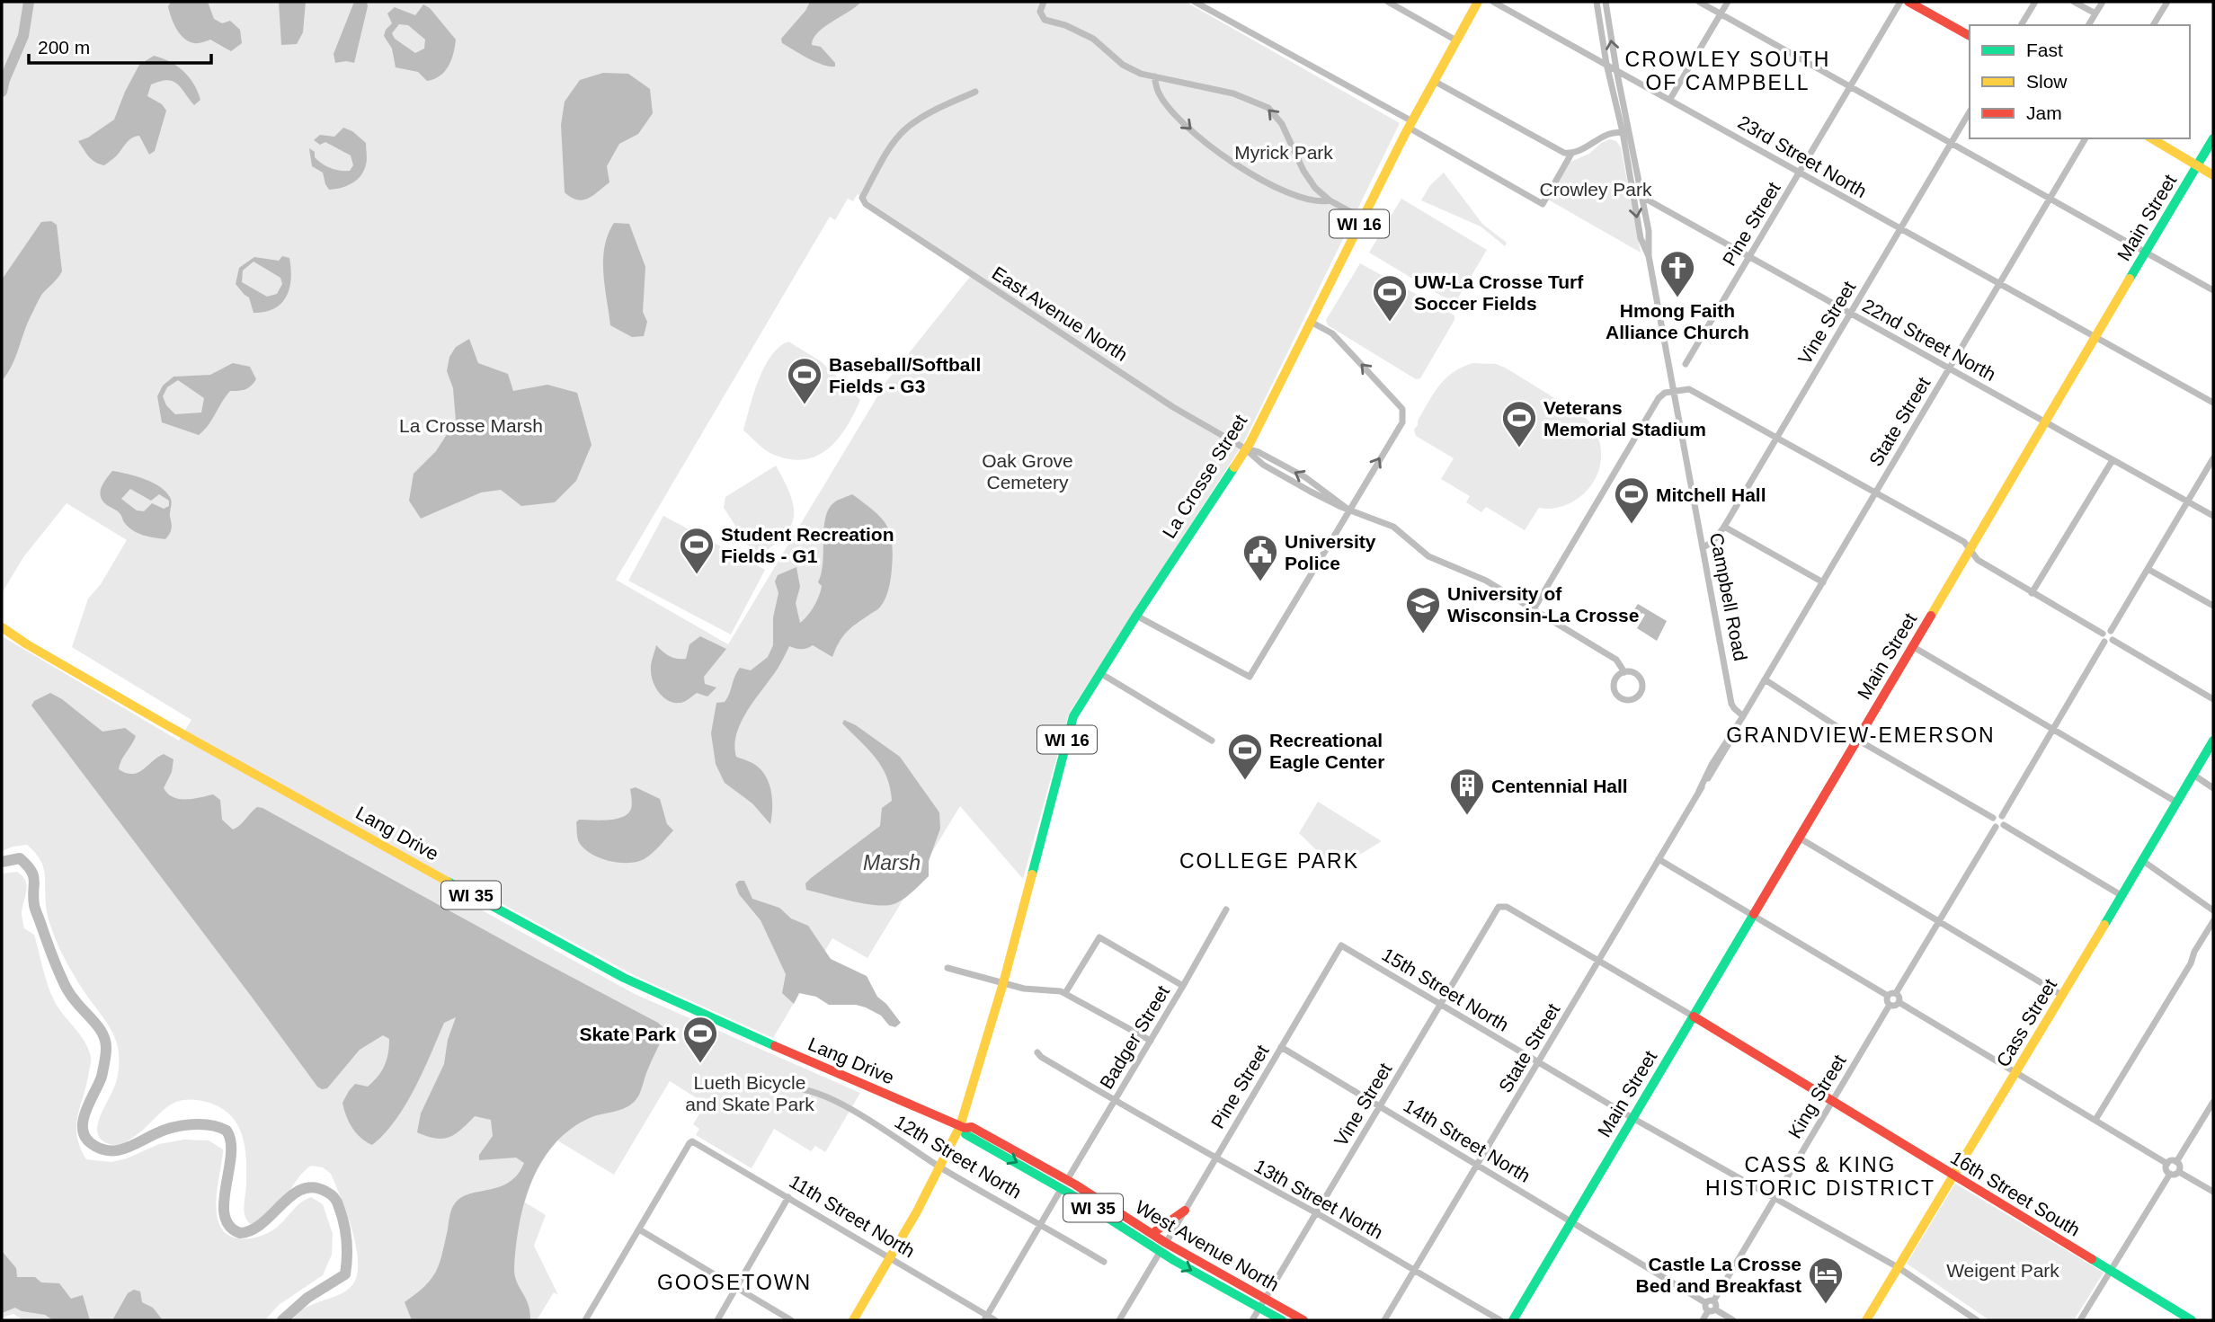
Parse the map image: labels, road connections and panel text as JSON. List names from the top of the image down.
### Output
{
  "streets": {
    "main road": [
      "Main Street",
      "WI 16",
      "La Crosse Street",
      "Lang Drive",
      "WI 35",
      "Cass Street",
      "16th Street South",
      "West Avenue North"
    ],
    "street": [
      "23rd Street North",
      "Pine Street",
      "East Avenue North",
      "Vine Street",
      "22nd Street North",
      "State Street",
      "Campbell Road",
      "15th Street North",
      "Badger Street",
      "King Street",
      "14th Street North",
      "12th Street North",
      "13th Street North",
      "11th Street North"
    ]
  },
  "crossings": [
    ["23rd Street North", "Main Street"],
    ["23rd Street North", "Pine Street"],
    ["23rd Street North", "Vine Street"],
    ["23rd Street North", "State Street"],
    ["23rd Street North", "Campbell Road"],
    ["Main Street", "22nd Street North"],
    ["Main Street", "15th Street North"],
    ["Main Street", "14th Street North"],
    ["Main Street", "16th Street South"],
    ["WI 16", "La Crosse Street"],
    ["WI 16", "Lang Drive"],
    ["WI 16", "12th Street North"],
    ["WI 16", "11th Street North"],
    ["WI 16", "West Avenue North"],
    ["Pine Street", "22nd Street North"],
    ["Pine Street", "15th Street North"],
    ["Pine Street", "14th Street North"],
    ["Pine Street", "13th Street North"],
    ["Pine Street", "West Avenue North"],
    ["East Avenue North", "La Crosse Street"],
    ["Vine Street", "22nd Street North"],
    ["Vine Street", "State Street"],
    ["Vine Street", "Campbell Road"],
    ["Vine Street", "WI 35"],
    ["Vine Street", "15th Street North"],
    ["Vine Street", "14th Street North"],
    ["Vine Street", "13th Street North"],
    ["Vine Street", "West Avenue North"],
    ["22nd Street North", "State Street"],
    ["22nd Street North", "Campbell Road"],
    ["State Street", "Campbell Road"],
    ["State Street", "15th Street North"],
    ["State Street", "14th Street North"],
    ["State Street", "13th Street North"],
    ["Lang Drive", "West Avenue North"],
    ["WI 35", "West Avenue North"],
    ["15th Street North", "Cass Street"],
    ["15th Street North", "King Street"],
    ["Cass Street", "16th Street South"],
    ["Badger Street", "12th Street North"],
    ["Badger Street", "13th Street North"],
    ["Badger Street", "11th Street North"],
    ["Badger Street", "West Avenue North"],
    ["King Street", "14th Street North"],
    ["King Street", "16th Street South"]
  ],
  "districts": [
    "CROWLEY SOUTH OF CAMPBELL",
    "GRANDVIEW-EMERSON",
    "COLLEGE PARK",
    "CASS & KING HISTORIC DISTRICT",
    "GOOSETOWN"
  ],
  "water": ["Marsh"],
  "parks": [
    "Myrick Park",
    "Crowley Park",
    "La Crosse Marsh",
    "Oak Grove Cemetery",
    "Lueth Bicycle and Skate Park",
    "Weigent Park"
  ],
  "places": {
    "church": ["Hmong Faith Alliance Church"],
    "sports": [
      "UW-La Crosse Turf Soccer Fields",
      "Baseball/Softball Fields - G3",
      "Veterans Memorial Stadium",
      "Mitchell Hall",
      "Student Recreation Fields - G1",
      "Recreational Eagle Center",
      "Skate Park"
    ],
    "public building": ["University Police"],
    "school or university": ["University of Wisconsin-La Crosse"],
    "building": ["Centennial Hall"],
    "hotel": ["Castle La Crosse Bed and Breakfast"]
  },
  "legend": ["Fast", "Slow", "Jam"],
  "scale_bar": "200 m"
}
